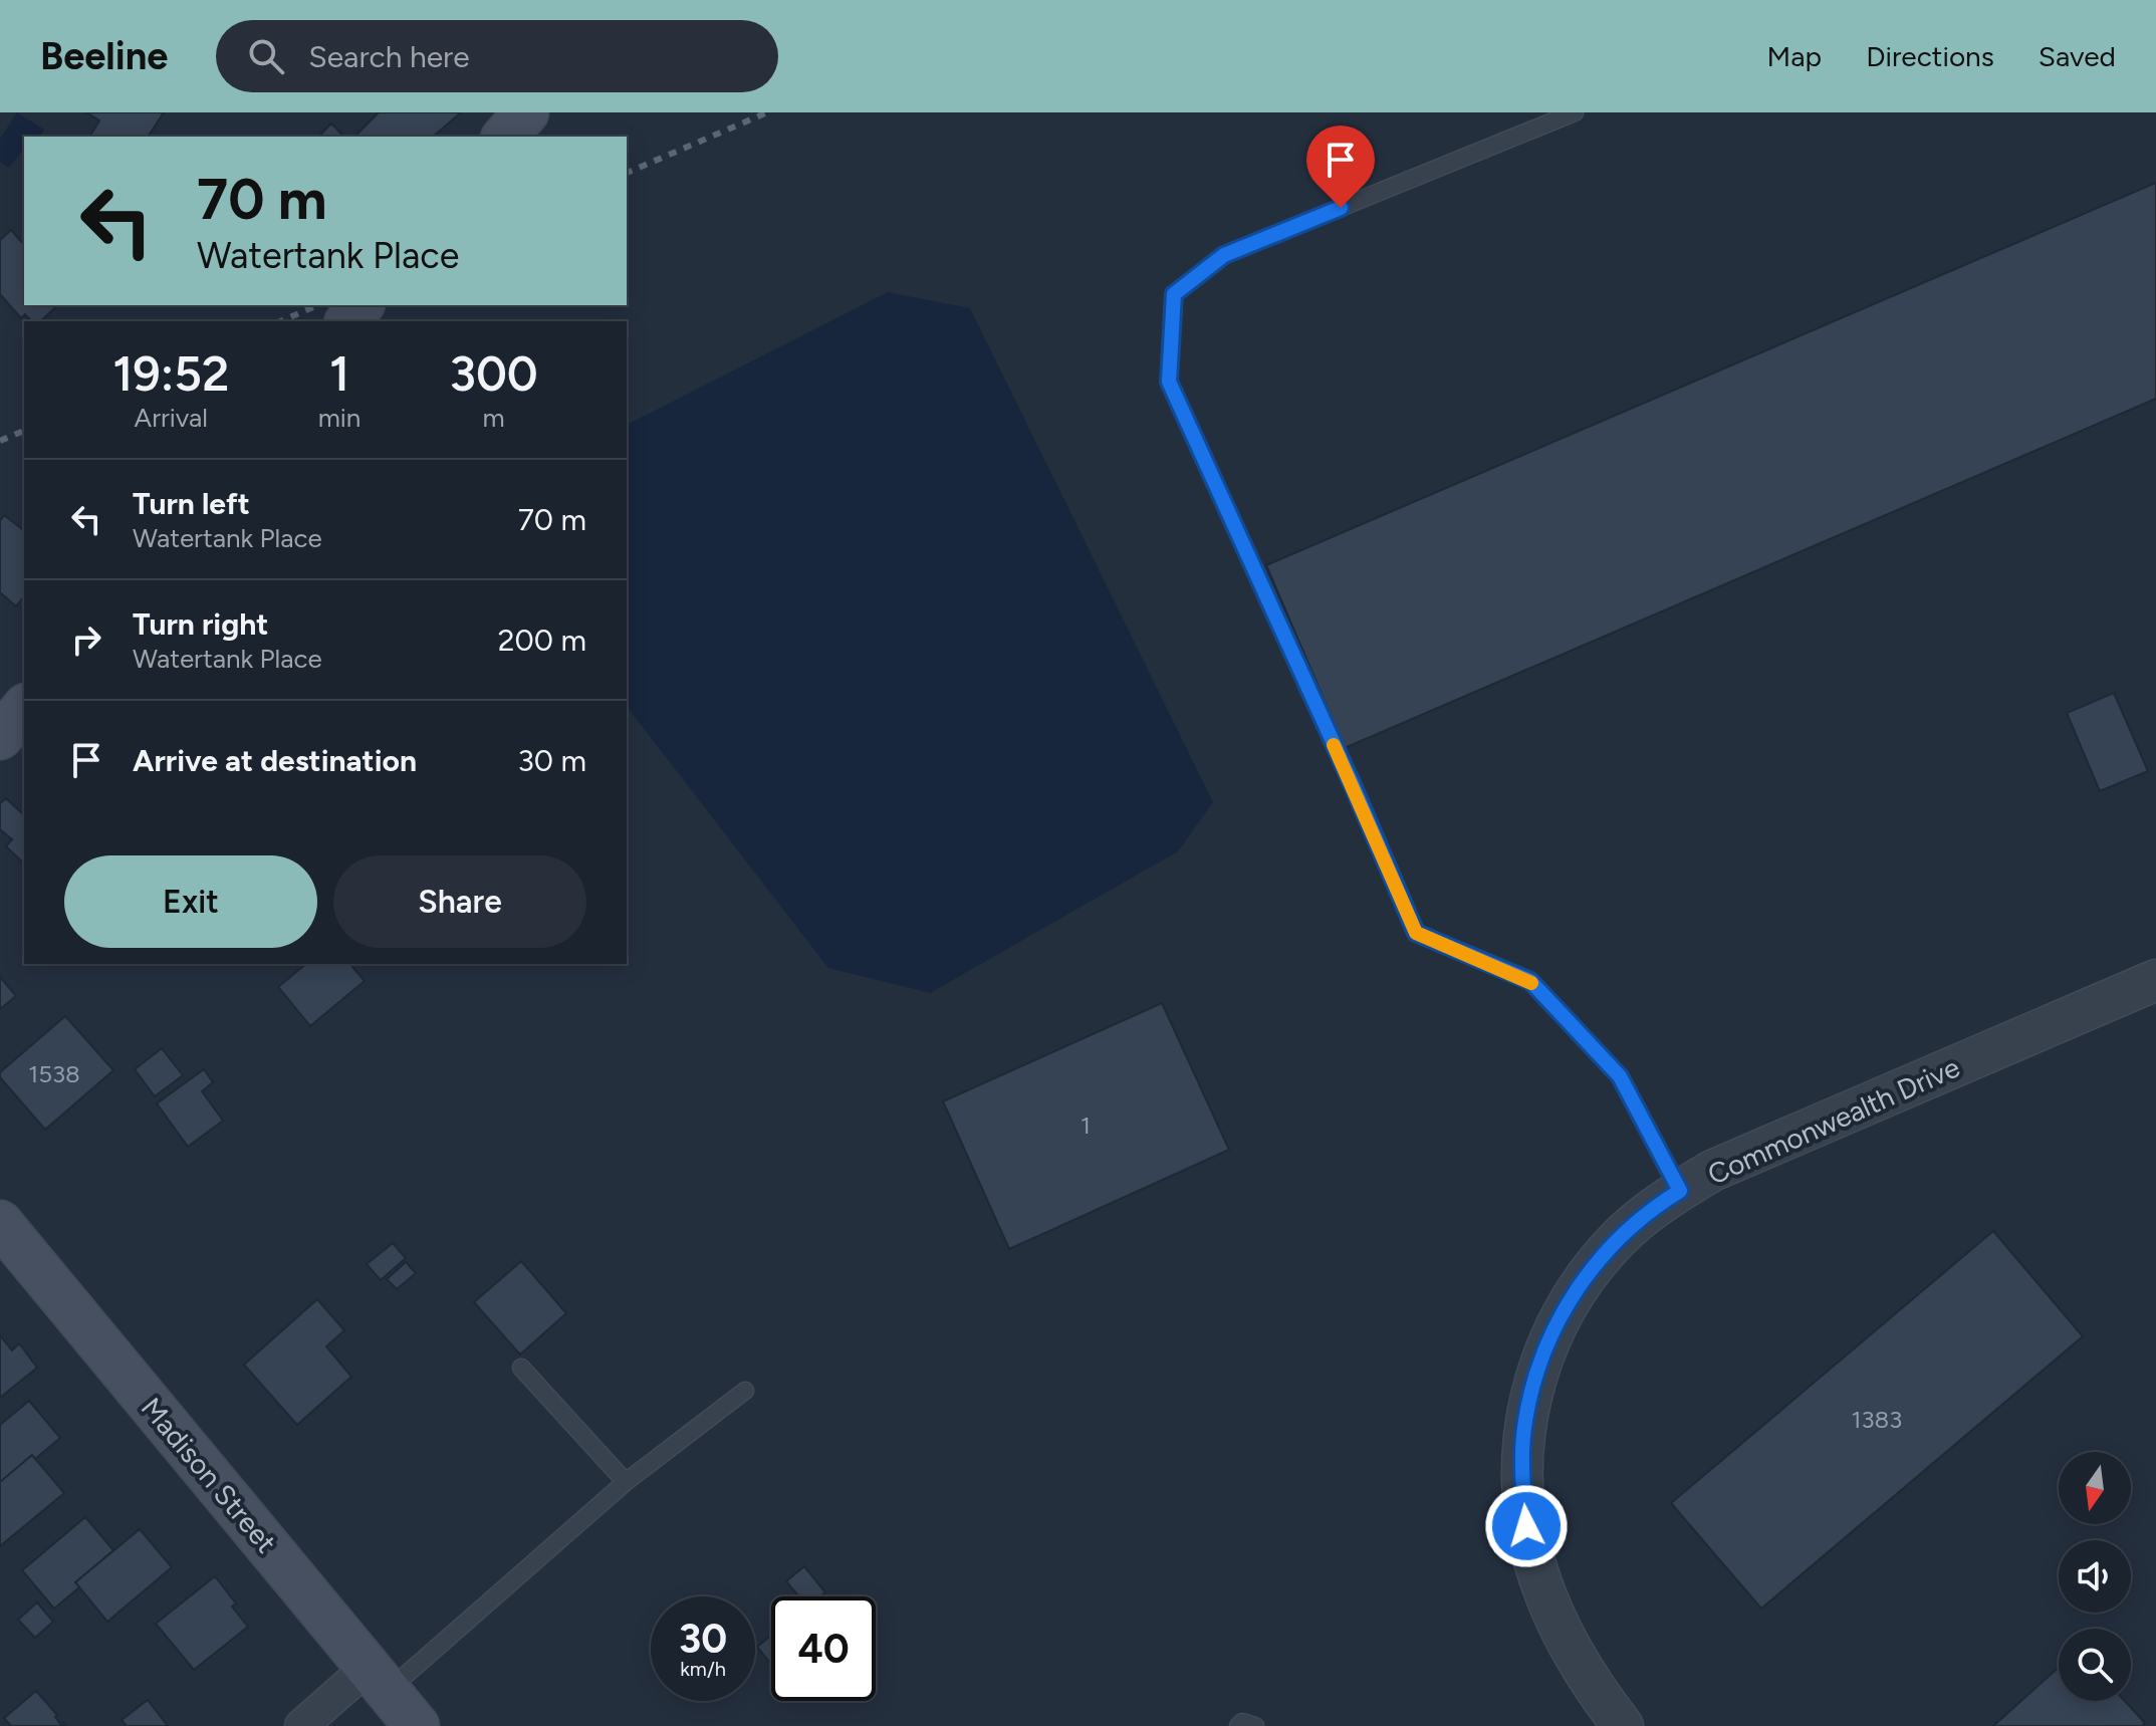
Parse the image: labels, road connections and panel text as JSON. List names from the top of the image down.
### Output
{
  "streets": {
    "main road": ["Madison Street"],
    "street": ["Commonwealth Drive"]
  },
  "house_numbers": ["1538", "1", "1383"],
  "north": "bottom",
  "page": {
    "header": "Beeline",
    "search": "Search here",
    "nav": ["Map", "Directions", "Saved"],
    "turn": ["70 m", "Watertank Place"],
    "eta": [
      "19:52",
      "Arrival",
      "1",
      "min",
      "300",
      "m"
    ],
    "list": [
      {
        "name": "Turn left",
        "note": "Watertank Place",
        "value": "70 m"
      },
      {
        "name": "Turn right",
        "note": "Watertank Place",
        "value": "200 m"
      },
      {
        "name": "Arrive at destination",
        "value": "30 m"
      }
    ],
    "buttons": ["Exit", "Share"],
    "speed": "30 km/h",
    "limit": "40"
  }
}
